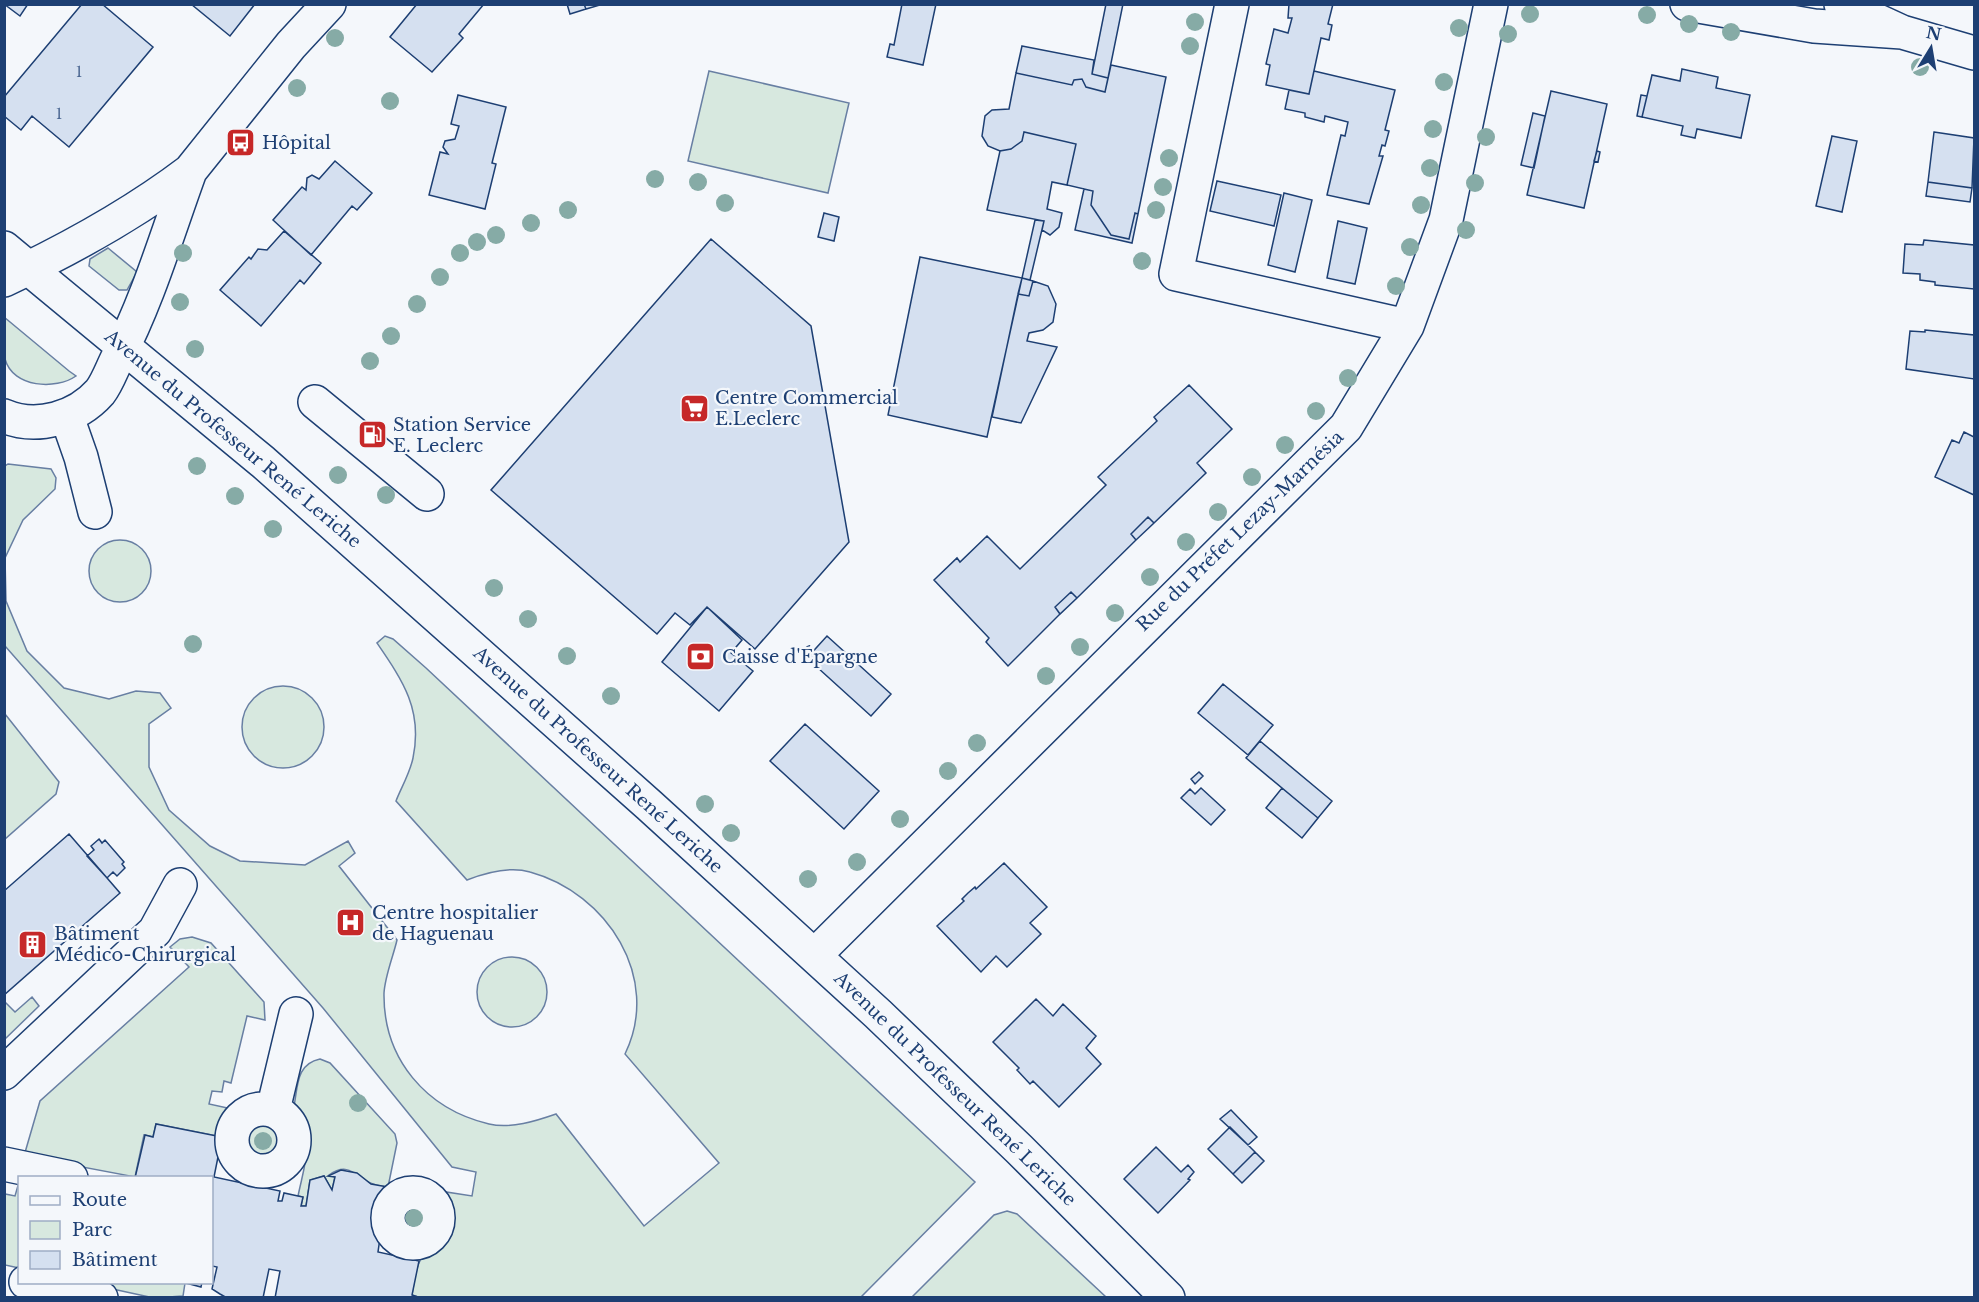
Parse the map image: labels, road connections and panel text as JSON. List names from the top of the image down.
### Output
{
  "streets": {
    "street": ["Avenue du Professeur René Leriche", "Rue du Préfet Lezay-Marnésia"]
  },
  "crossings": [
    ["Avenue du Professeur René Leriche", "Rue du Préfet Lezay-Marnésia"]
  ],
  "places": {
    "bus stop": ["Hôpital"],
    "supermarket": ["Centre Commercial E.Leclerc"],
    "fuel station": ["Station Service E. Leclerc"],
    "bank": ["Caisse d'Épargne"],
    "hospital": ["Centre hospitalier de Haguenau"],
    "building": ["Bâtiment Médico-Chirurgical"]
  },
  "house_numbers": ["1", "1"],
  "legend": ["Route", "Parc", "Bâtiment"],
  "north": "top"
}
